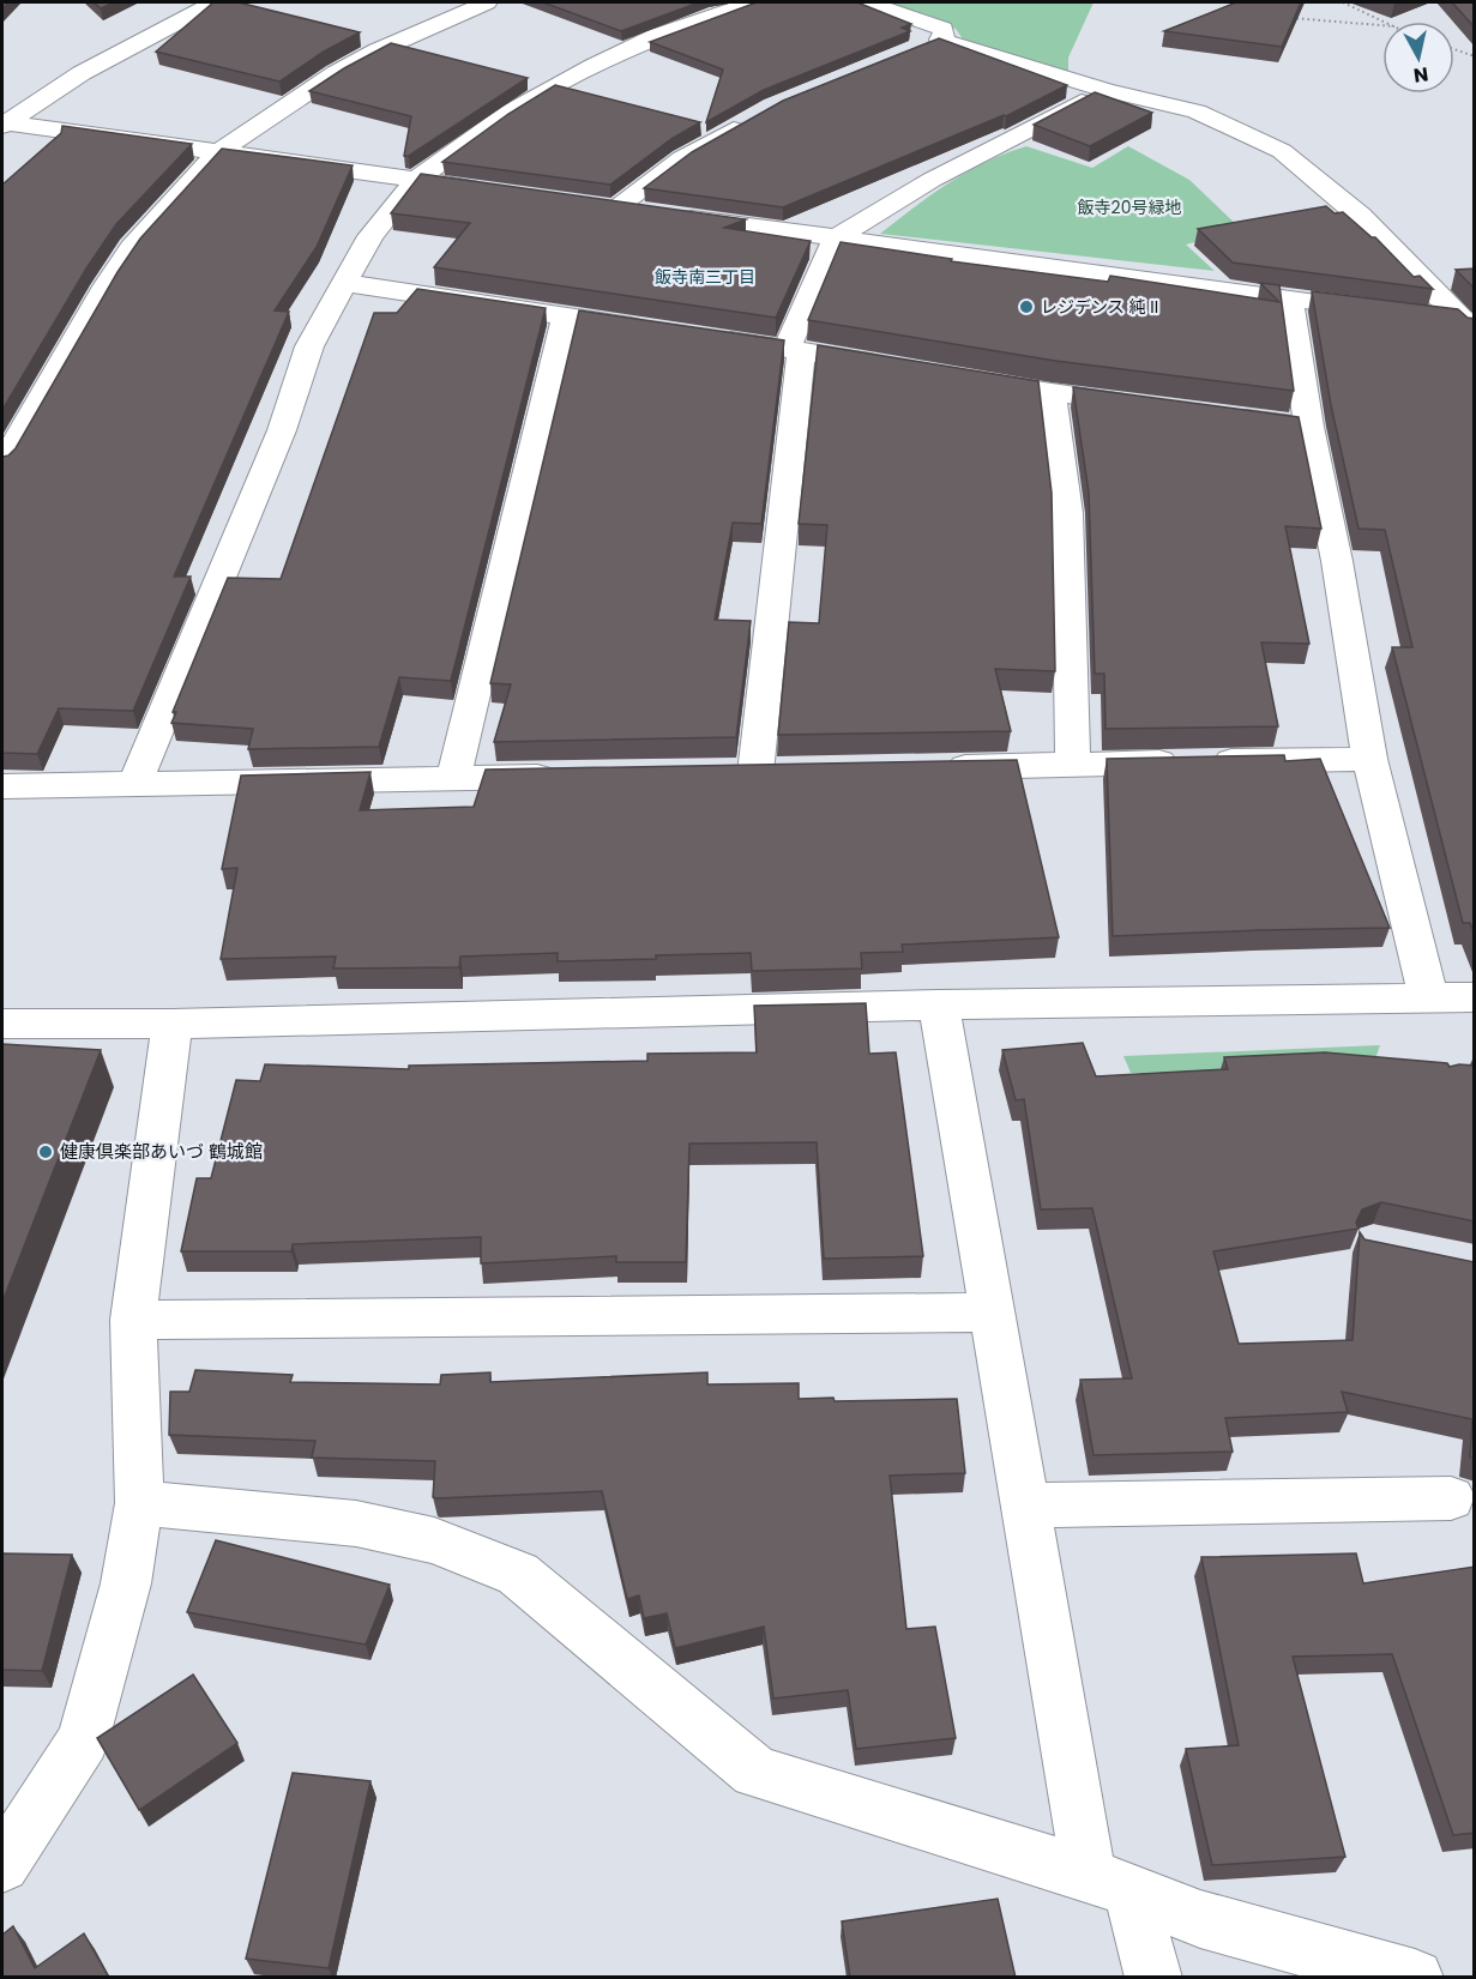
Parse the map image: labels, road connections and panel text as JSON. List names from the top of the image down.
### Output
{
  "districts": ["飯寺南三丁目"],
  "parks": ["飯寺20号緑地"],
  "places": ["レジデンス 純 II", "健康倶楽部あいづ 鶴城館"],
  "north": "bottom"
}
